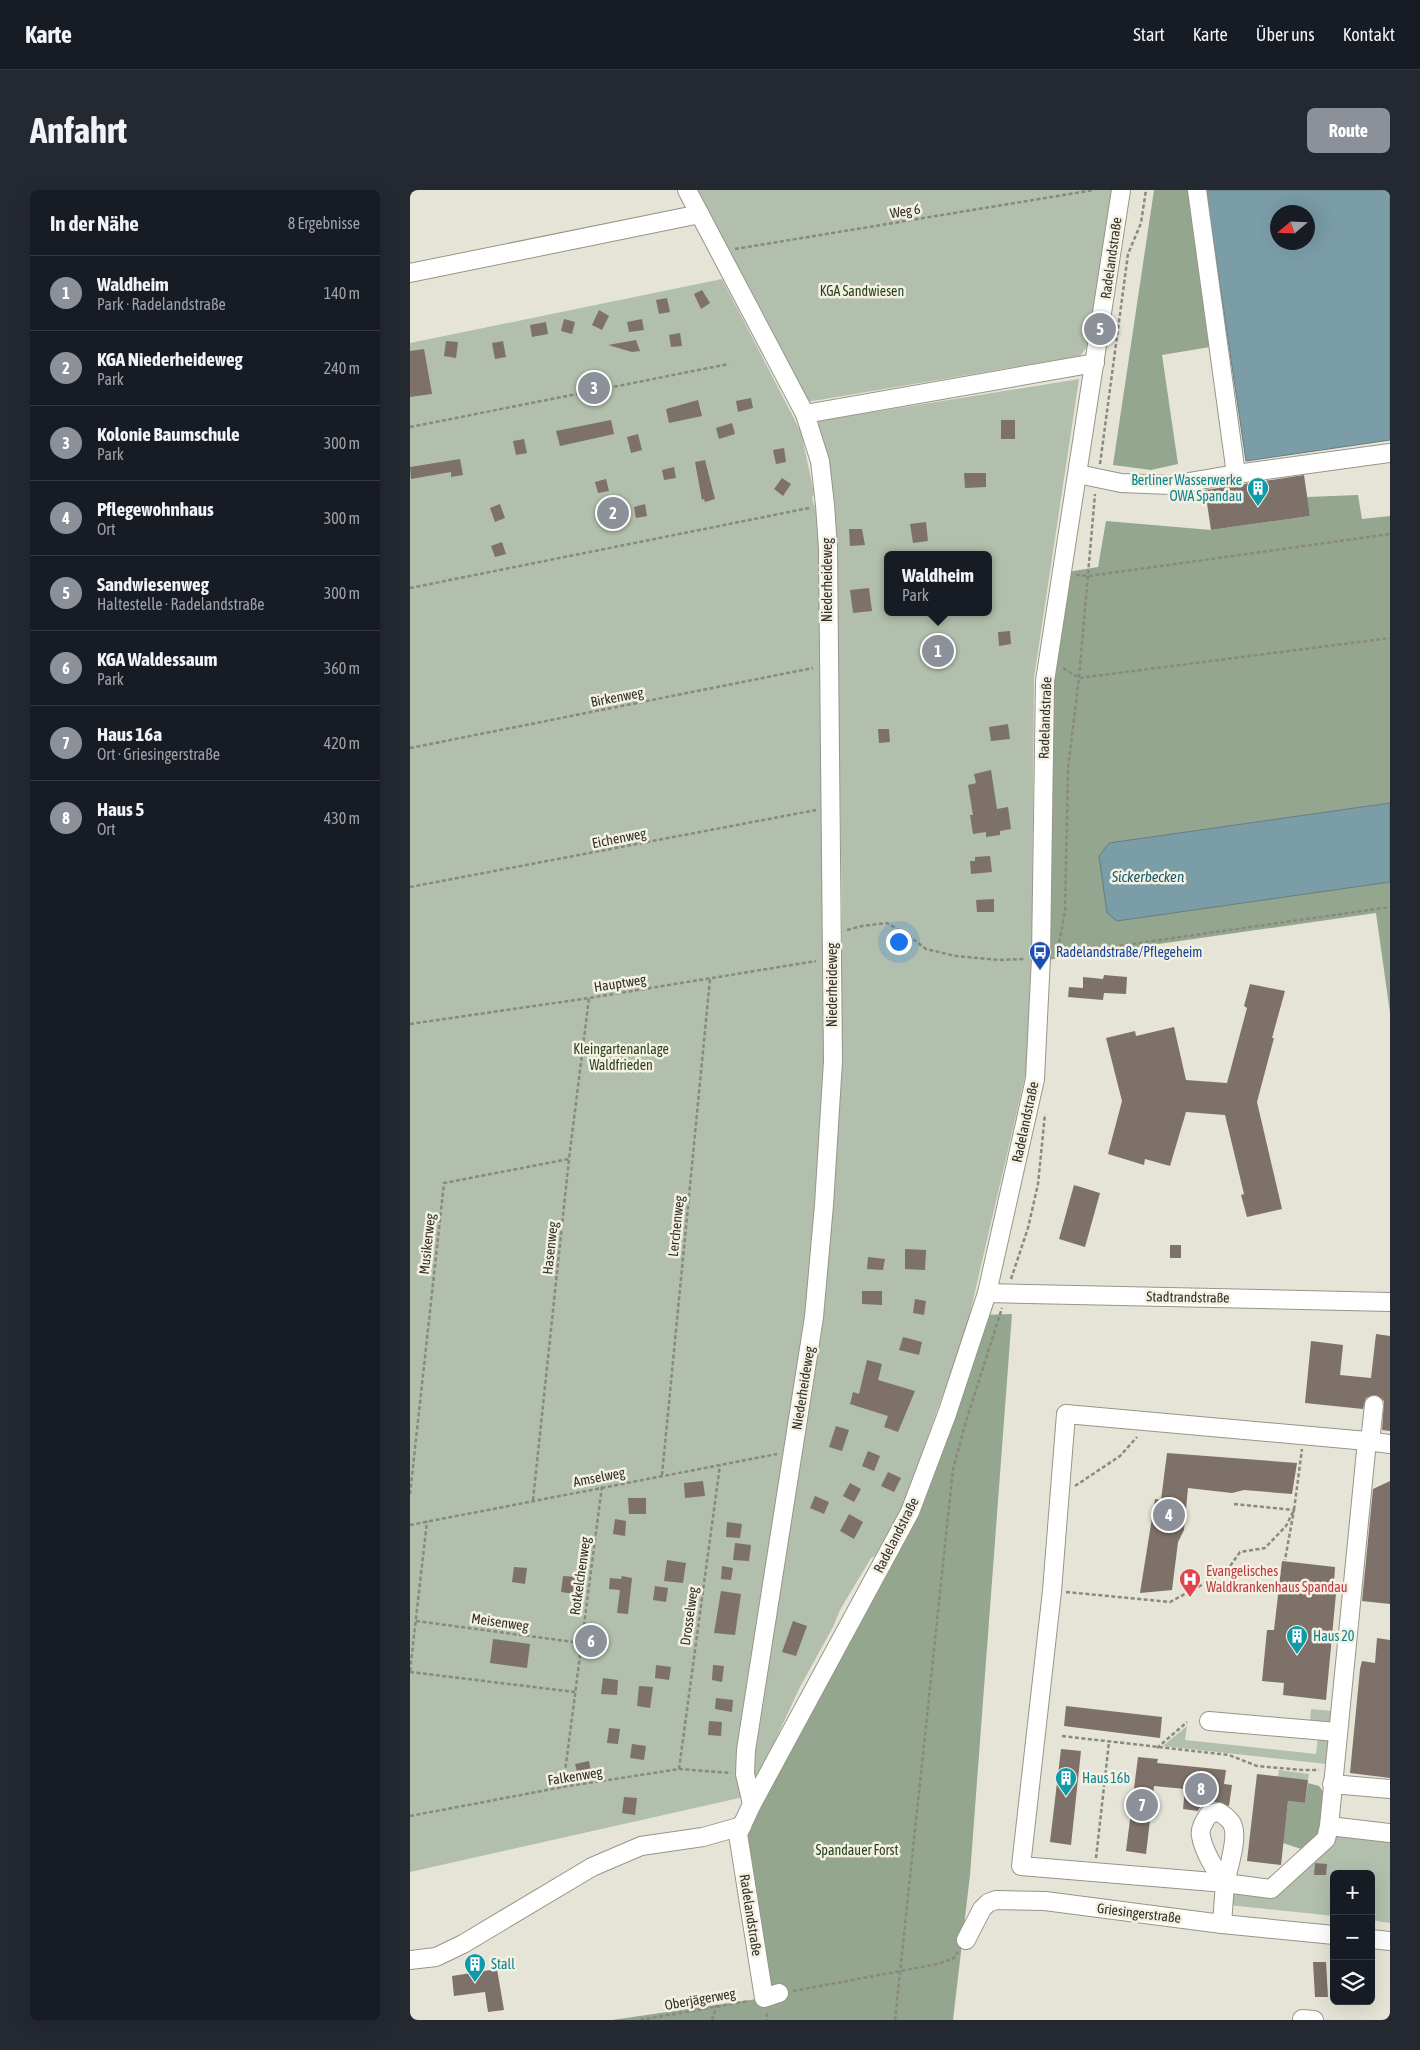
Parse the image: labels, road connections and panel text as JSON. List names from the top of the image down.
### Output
{
  "streets": {
    "street": [
      "Radelandstraße",
      "Niederheideweg",
      "Stadtrandstraße",
      "Griesingerstraße"
    ],
    "path": [
      "Weg 6",
      "Birkenweg",
      "Eichenweg",
      "Hauptweg",
      "Lerchenweg",
      "Musikerweg",
      "Hasenweg",
      "Amselweg",
      "Rotkelchenweg",
      "Drosselweg",
      "Meisenweg",
      "Falkenweg",
      "Oberjägerweg"
    ]
  },
  "crossings": [
    ["Weg 6", "Niederheideweg"],
    ["Radelandstraße", "Niederheideweg"],
    ["Radelandstraße", "Stadtrandstraße"],
    ["Radelandstraße", "Oberjägerweg"],
    ["Niederheideweg", "Birkenweg"],
    ["Niederheideweg", "Eichenweg"],
    ["Niederheideweg", "Hauptweg"],
    ["Niederheideweg", "Amselweg"],
    ["Niederheideweg", "Falkenweg"],
    ["Hauptweg", "Lerchenweg"],
    ["Hauptweg", "Hasenweg"],
    ["Lerchenweg", "Amselweg"],
    ["Musikerweg", "Hasenweg"],
    ["Hasenweg", "Amselweg"],
    ["Amselweg", "Rotkelchenweg"],
    ["Amselweg", "Drosselweg"],
    ["Rotkelchenweg", "Meisenweg"],
    ["Rotkelchenweg", "Falkenweg"],
    ["Drosselweg", "Falkenweg"]
  ],
  "water": ["Sickerbecken"],
  "parks": ["KGA Sandwiesen", "Kleingartenanlage Waldfrieden", "Spandauer Forst"],
  "places": {
    "building": [
      "Berliner Wasserwerke OWA Spandau",
      "Haus 20",
      "Haus 16b",
      "Stall"
    ],
    "bus stop": ["Radelandstraße/Pflegeheim"],
    "hospital": ["Evangelisches Waldkrankenhaus Spandau"]
  },
  "north": "left",
  "page": {
    "header": "Karte",
    "nav": [
      "Start",
      "Karte",
      "Über uns",
      "Kontakt"
    ],
    "buttons": "Route",
    "title": "Anfahrt",
    "heading": ["In der Nähe", "8 Ergebnisse"],
    "list": [
      {
        "mark": "1",
        "name": "Waldheim",
        "note": "Park · Radelandstraße",
        "value": "140 m"
      },
      {
        "mark": "2",
        "name": "KGA Niederheideweg",
        "note": "Park",
        "value": "240 m"
      },
      {
        "mark": "3",
        "name": "Kolonie Baumschule",
        "note": "Park",
        "value": "300 m"
      },
      {
        "mark": "4",
        "name": "Pflegewohnhaus",
        "note": "Ort",
        "value": "300 m"
      },
      {
        "mark": "5",
        "name": "Sandwiesenweg",
        "note": "Haltestelle · Radelandstraße",
        "value": "300 m"
      },
      {
        "mark": "6",
        "name": "KGA Waldessaum",
        "note": "Park",
        "value": "360 m"
      },
      {
        "mark": "7",
        "name": "Haus 16a",
        "note": "Ort · Griesingerstraße",
        "value": "420 m"
      },
      {
        "mark": "8",
        "name": "Haus 5",
        "note": "Ort",
        "value": "430 m"
      }
    ],
    "pins": [
      "5",
      "3",
      "2",
      "1",
      "4",
      "6",
      "8",
      "7"
    ],
    "popup": ["Waldheim", "Park"],
    "map_buttons": ["+", "−"]
  }
}
